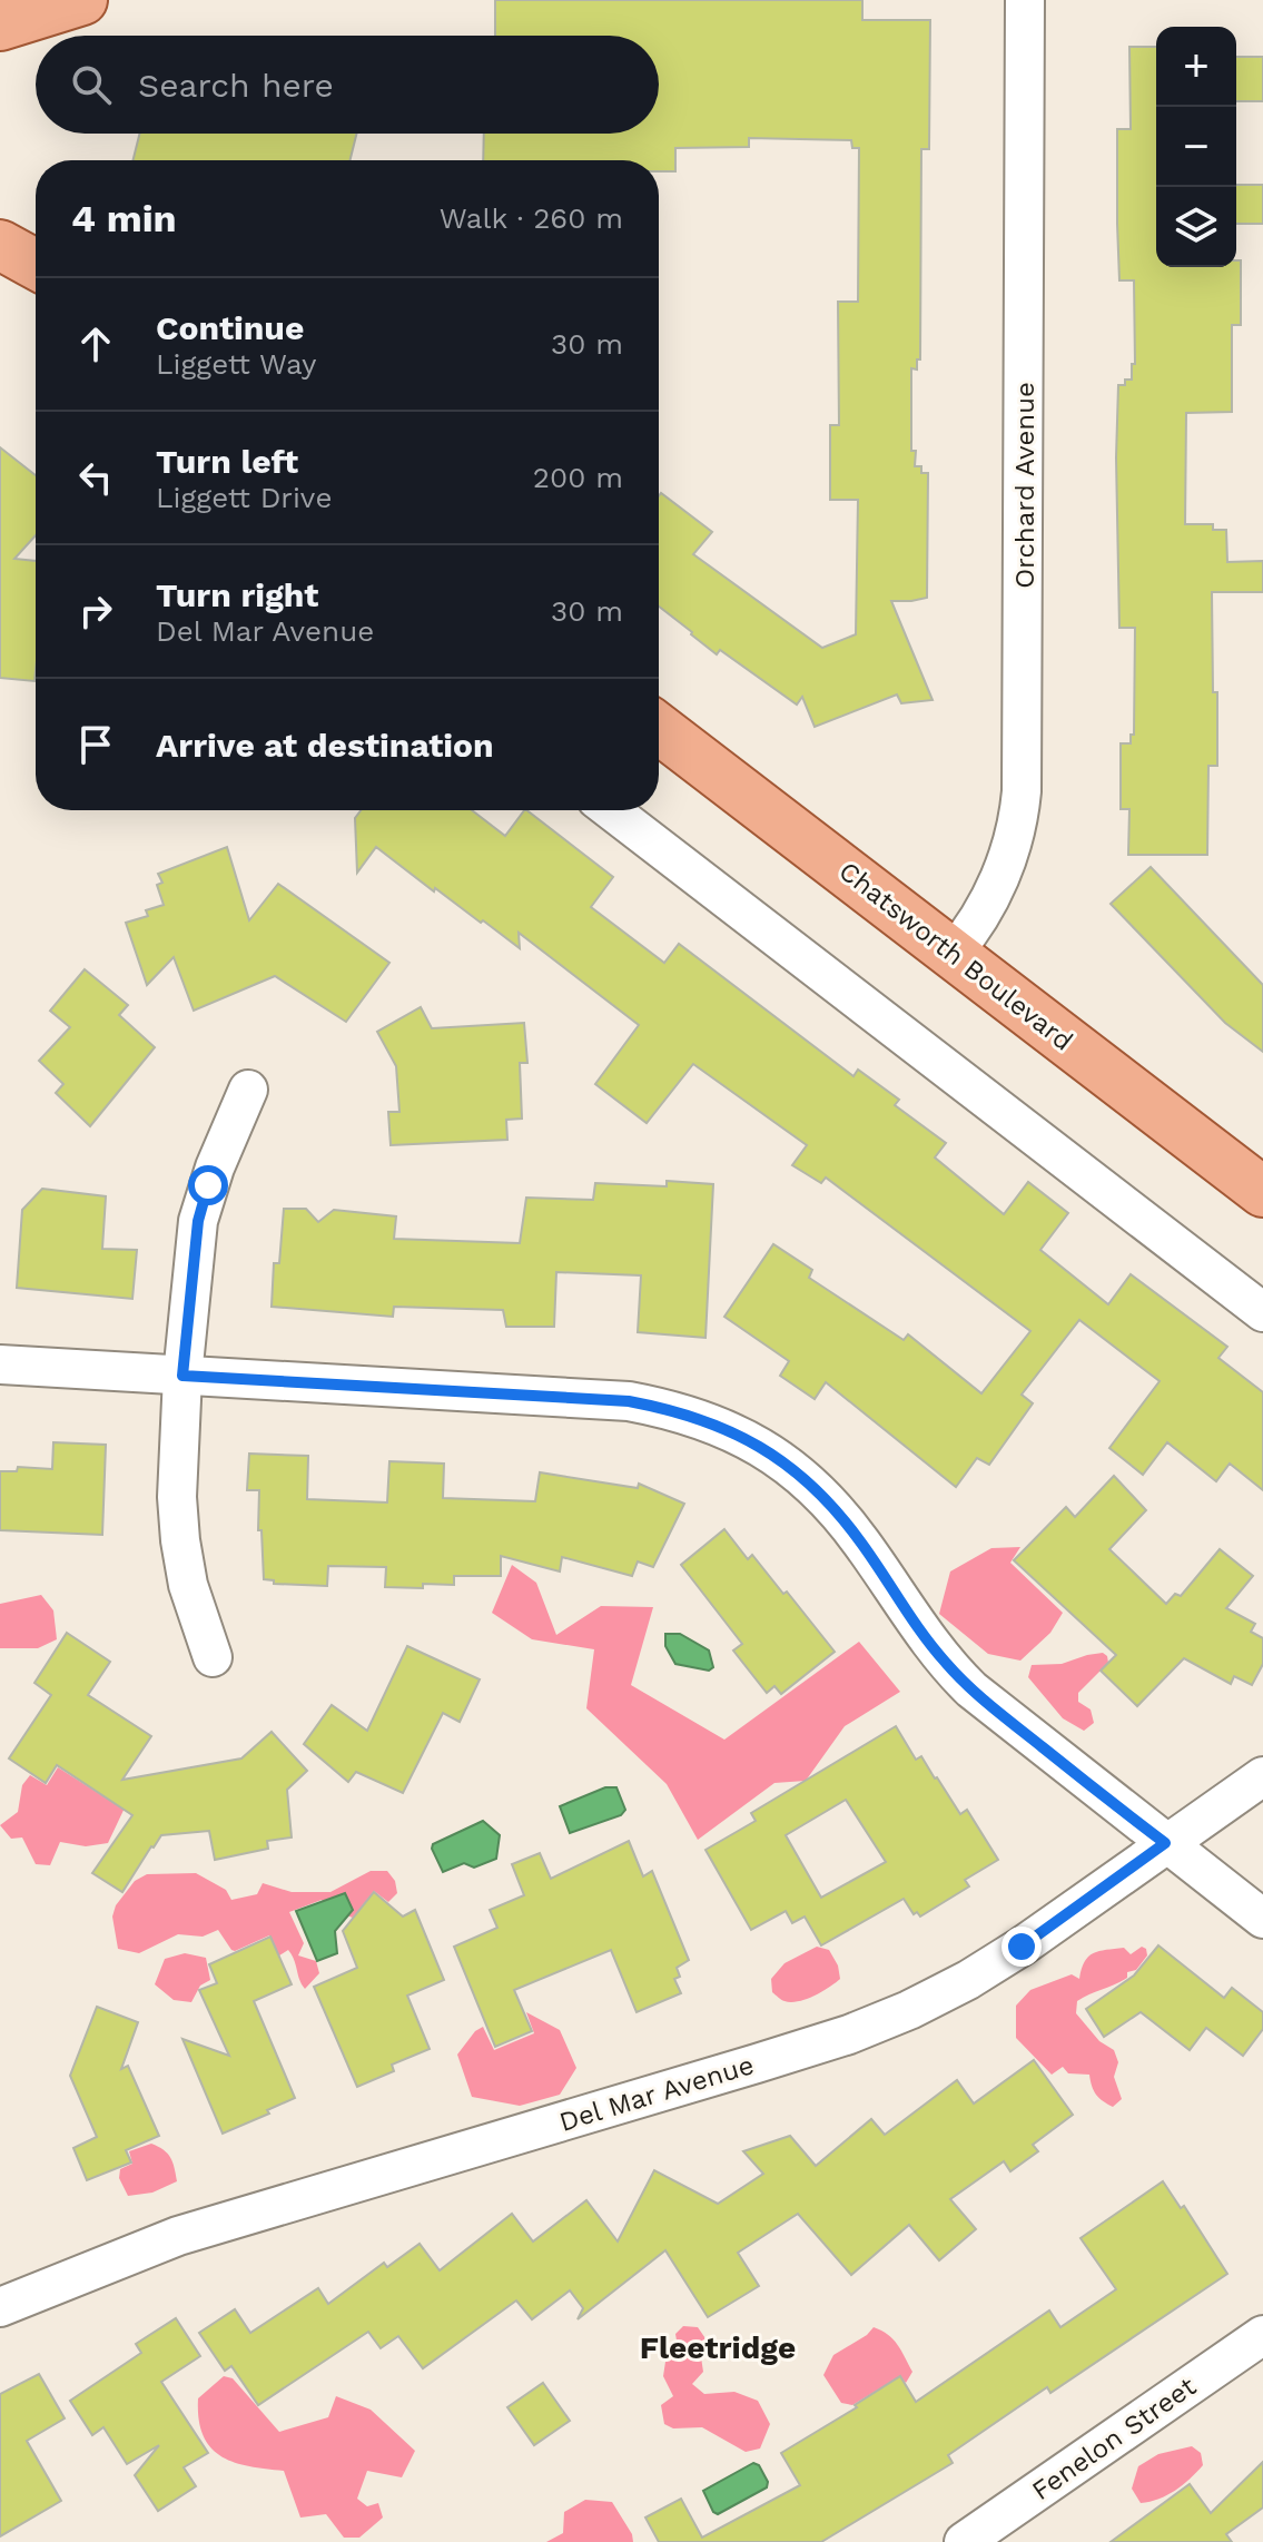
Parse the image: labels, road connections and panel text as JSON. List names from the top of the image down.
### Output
{
  "streets": {
    "main road": ["Chatsworth Boulevard"],
    "street": ["Orchard Avenue", "Del Mar Avenue", "Fenelon Street"]
  },
  "crossings": [
    ["Orchard Avenue", "Chatsworth Boulevard"]
  ],
  "districts": ["Fleetridge"],
  "page": {
    "map_buttons": ["+", "−"],
    "search": "Search here",
    "heading": ["4 min", "Walk · 260 m"],
    "list": [
      ["Continue", "Liggett Way", "30 m"],
      ["Turn left", "Liggett Drive", "200 m"],
      ["Turn right", "Del Mar Avenue", "30 m"],
      "Arrive at destination"
    ]
  }
}
